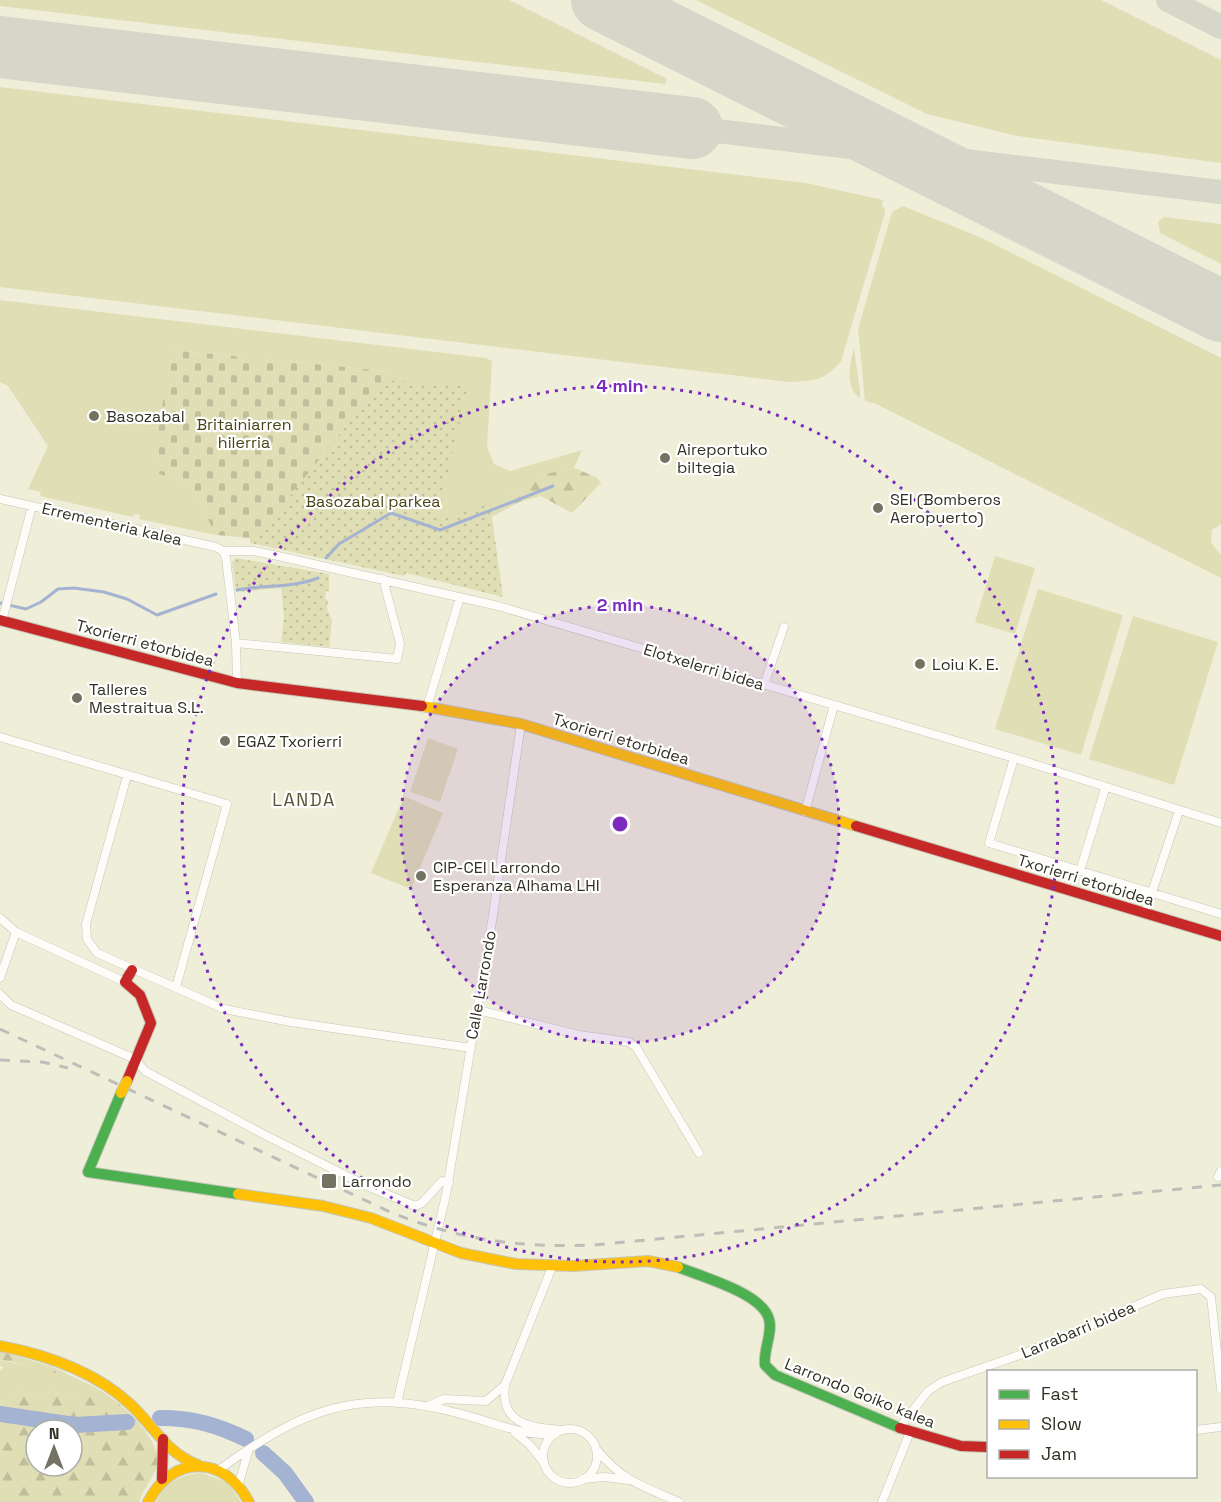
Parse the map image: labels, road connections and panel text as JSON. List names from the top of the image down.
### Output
{
  "streets": {
    "street": [
      "Errementeria kalea",
      "Txorierri etorbidea",
      "Elotxelerri bidea",
      "Calle Larrondo",
      "Larrabarri bidea",
      "Larrondo Goiko kalea"
    ]
  },
  "crossings": [
    ["Errementeria kalea", "Elotxelerri bidea"],
    ["Txorierri etorbidea", "Calle Larrondo"],
    ["Calle Larrondo", "Larrondo Goiko kalea"],
    ["Larrabarri bidea", "Larrondo Goiko kalea"]
  ],
  "districts": ["LANDA"],
  "parks": ["Britainiarren hilerria", "Basozabal parkea"],
  "places": {
    "other": [
      "Basozabal",
      "Aireportuko biltegia",
      "SEI (Bomberos Aeropuerto)",
      "Loiu K. E.",
      "Talleres Mestraitua S.L.",
      "EGAZ Txorierri",
      "CIP-CEI Larrondo Esperanza Alhama LHI"
    ],
    "transit": ["Larrondo"]
  },
  "legend": ["Fast", "Slow", "Jam"],
  "north": "top",
  "rings": ["4 min", "2 min"]
}
